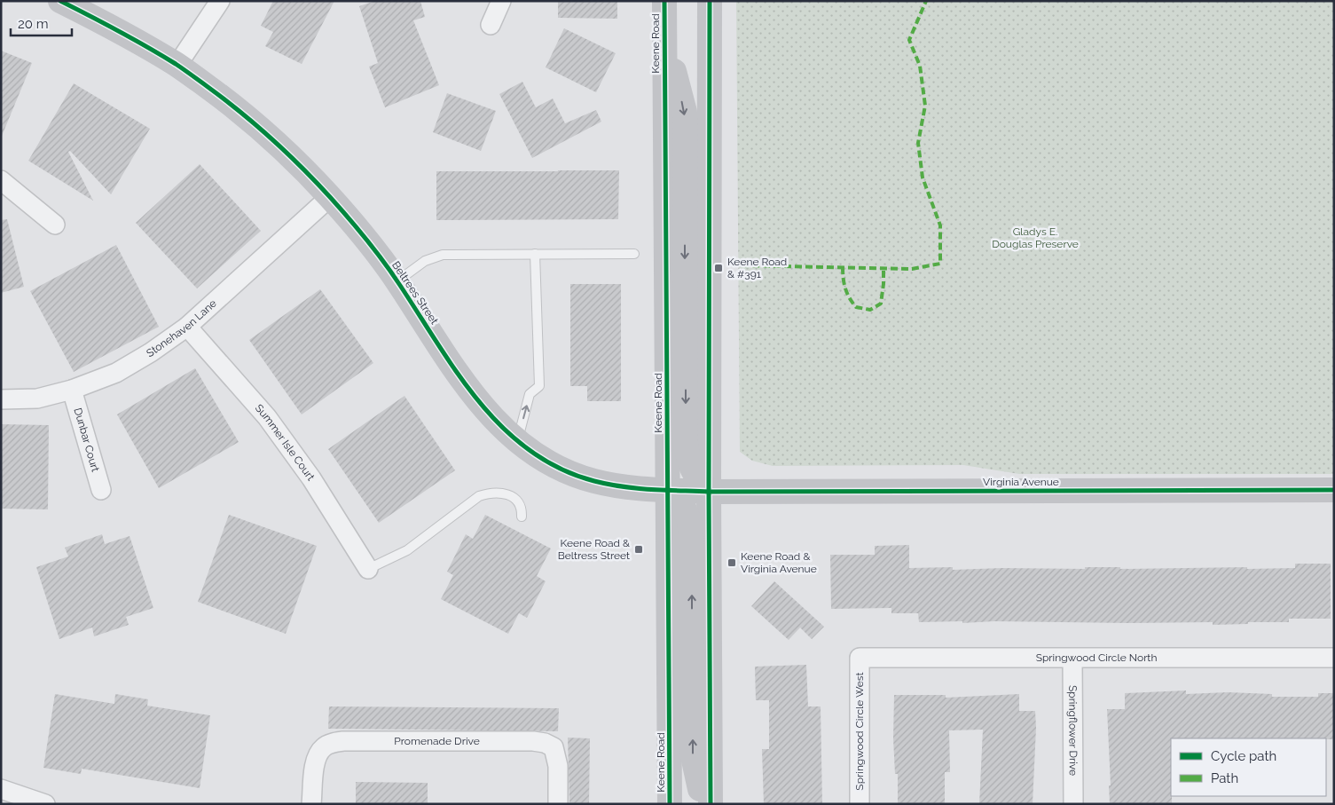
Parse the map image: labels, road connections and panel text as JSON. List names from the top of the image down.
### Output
{
  "streets": {
    "main road": ["Keene Road", "Beltrees Street", "Virginia Avenue"],
    "street": [
      "Stonehaven Lane",
      "Dunbar Court",
      "Summer Isle Court",
      "Springwood Circle North",
      "Springwood Circle West",
      "Springflower Drive",
      "Promenade Drive"
    ]
  },
  "crossings": [
    ["Keene Road", "Beltrees Street"],
    ["Beltrees Street", "Stonehaven Lane"],
    ["Beltrees Street", "Virginia Avenue"],
    ["Stonehaven Lane", "Dunbar Court"],
    ["Stonehaven Lane", "Summer Isle Court"],
    ["Springwood Circle North", "Springwood Circle West"],
    ["Springwood Circle North", "Springflower Drive"]
  ],
  "parks": ["Gladys E. Douglas Preserve"],
  "places": {
    "transit": ["Keene Road & #391", "Keene Road & Beltress Street", "Keene Road & Virginia Avenue"]
  },
  "legend": ["Cycle path", "Path"],
  "scale_bar": "20 m"
}
